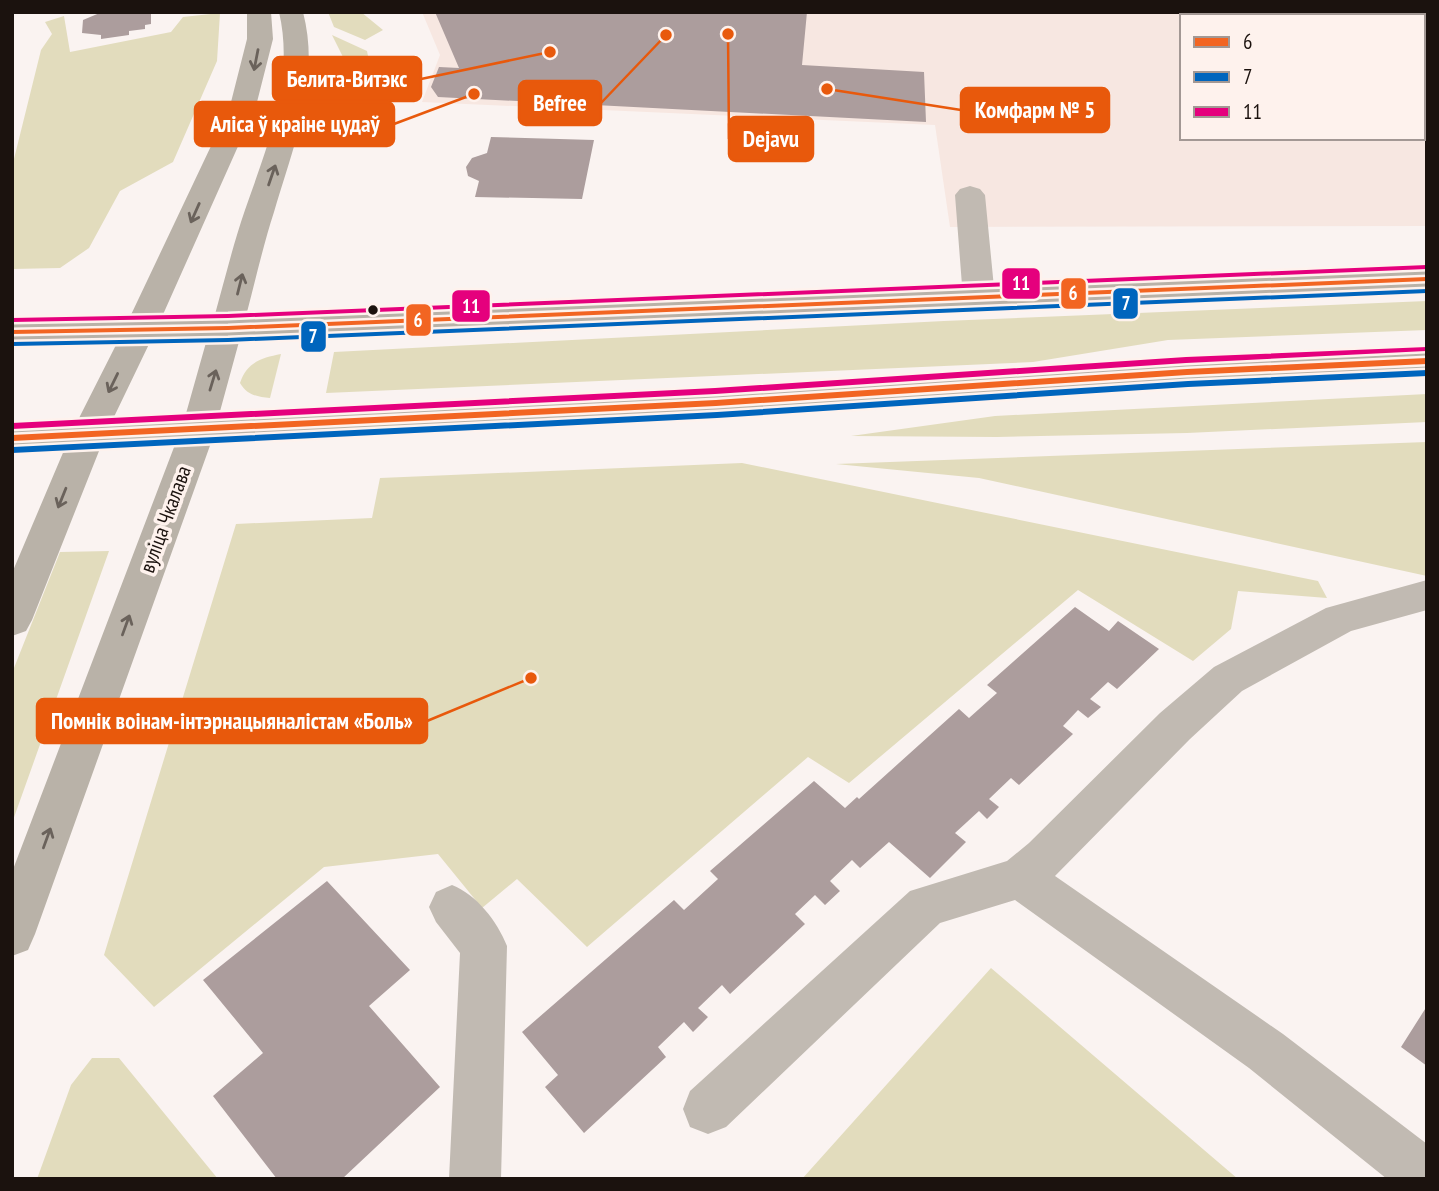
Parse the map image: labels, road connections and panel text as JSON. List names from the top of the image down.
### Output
{
  "streets": {
    "main road": ["вуліца Чкалава"]
  },
  "places": [
    "Dejavu",
    "Befree",
    "Белита-Витэкс",
    "Комфарм № 5",
    "Аліса ў краіне цудаў",
    "Помнік воінам-інтэрнацыяналістам «Боль»"
  ],
  "lines": ["transit line 11", "transit line 6", "transit line 7"],
  "legend": ["6", "7", "11"]
}
